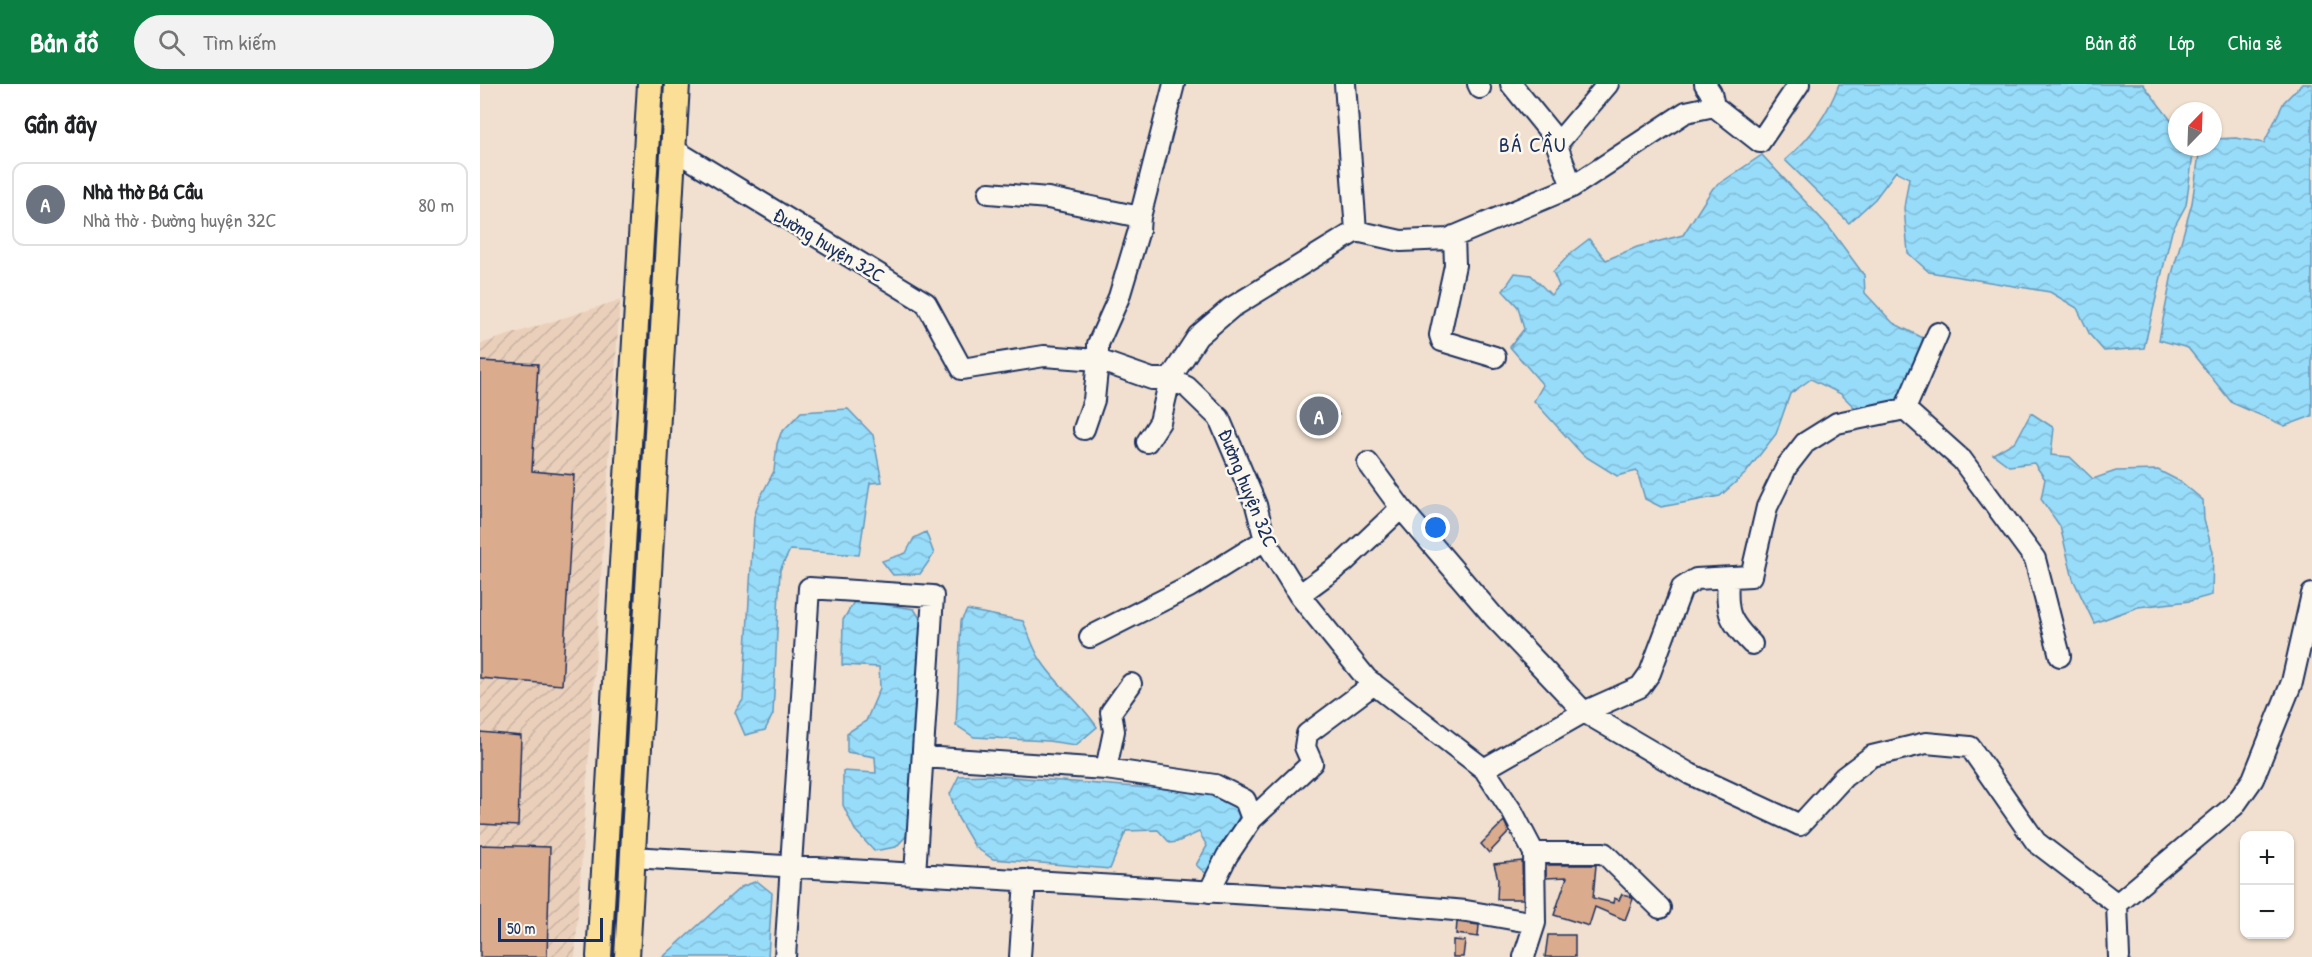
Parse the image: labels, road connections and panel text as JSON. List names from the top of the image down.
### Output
{
  "streets": {
    "street": ["Đường huyện 32C"]
  },
  "districts": ["BÁ CẦU"],
  "scale_bar": "50 m",
  "north": "top right",
  "page": {
    "header": "Bản đồ",
    "search": "Tìm kiếm",
    "nav": ["Bản đồ", "Lớp", "Chia sẻ"],
    "heading": "Gần đây",
    "list": [
      {
        "mark": "A",
        "name": "Nhà thờ Bá Cầu",
        "note": "Nhà thờ · Đường huyện 32C",
        "value": "80 m"
      }
    ],
    "pins": "A",
    "map_buttons": ["+", "−"],
    "scale": "50 m"
  }
}
